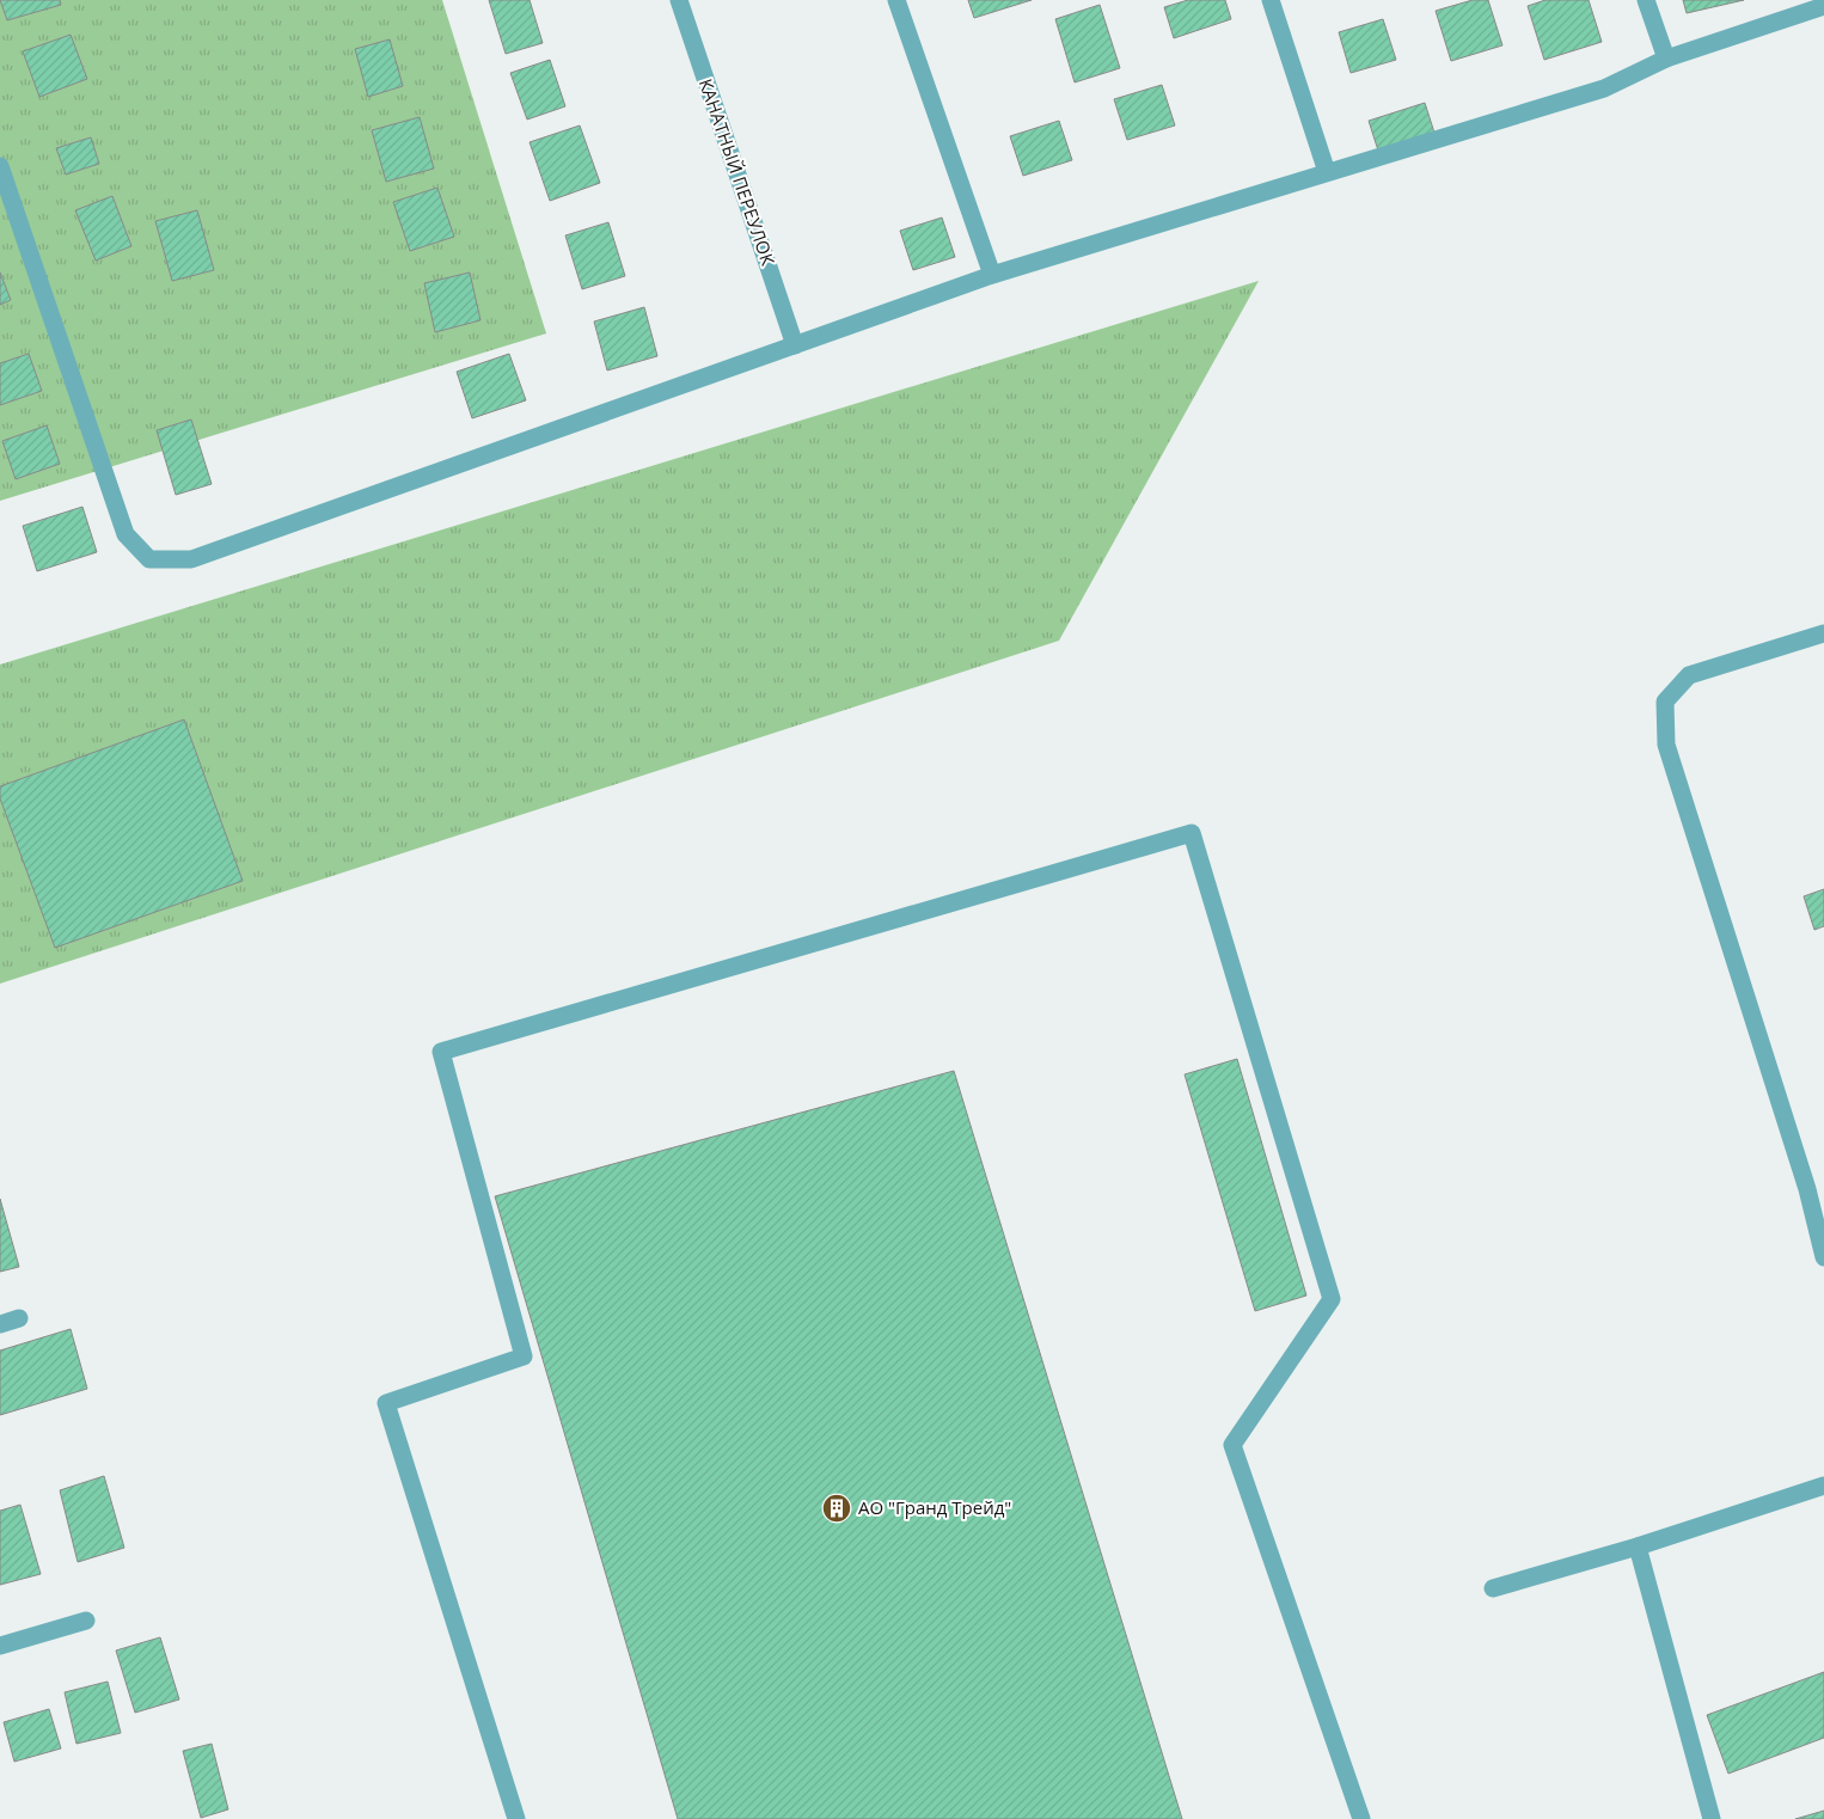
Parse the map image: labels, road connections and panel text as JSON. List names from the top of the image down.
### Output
{
  "streets": {
    "street": ["КАНАТНЫЙ ПЕРЕУЛОК"]
  },
  "places": {
    "building": ["АО \"Гранд Трейд\""]
  }
}
